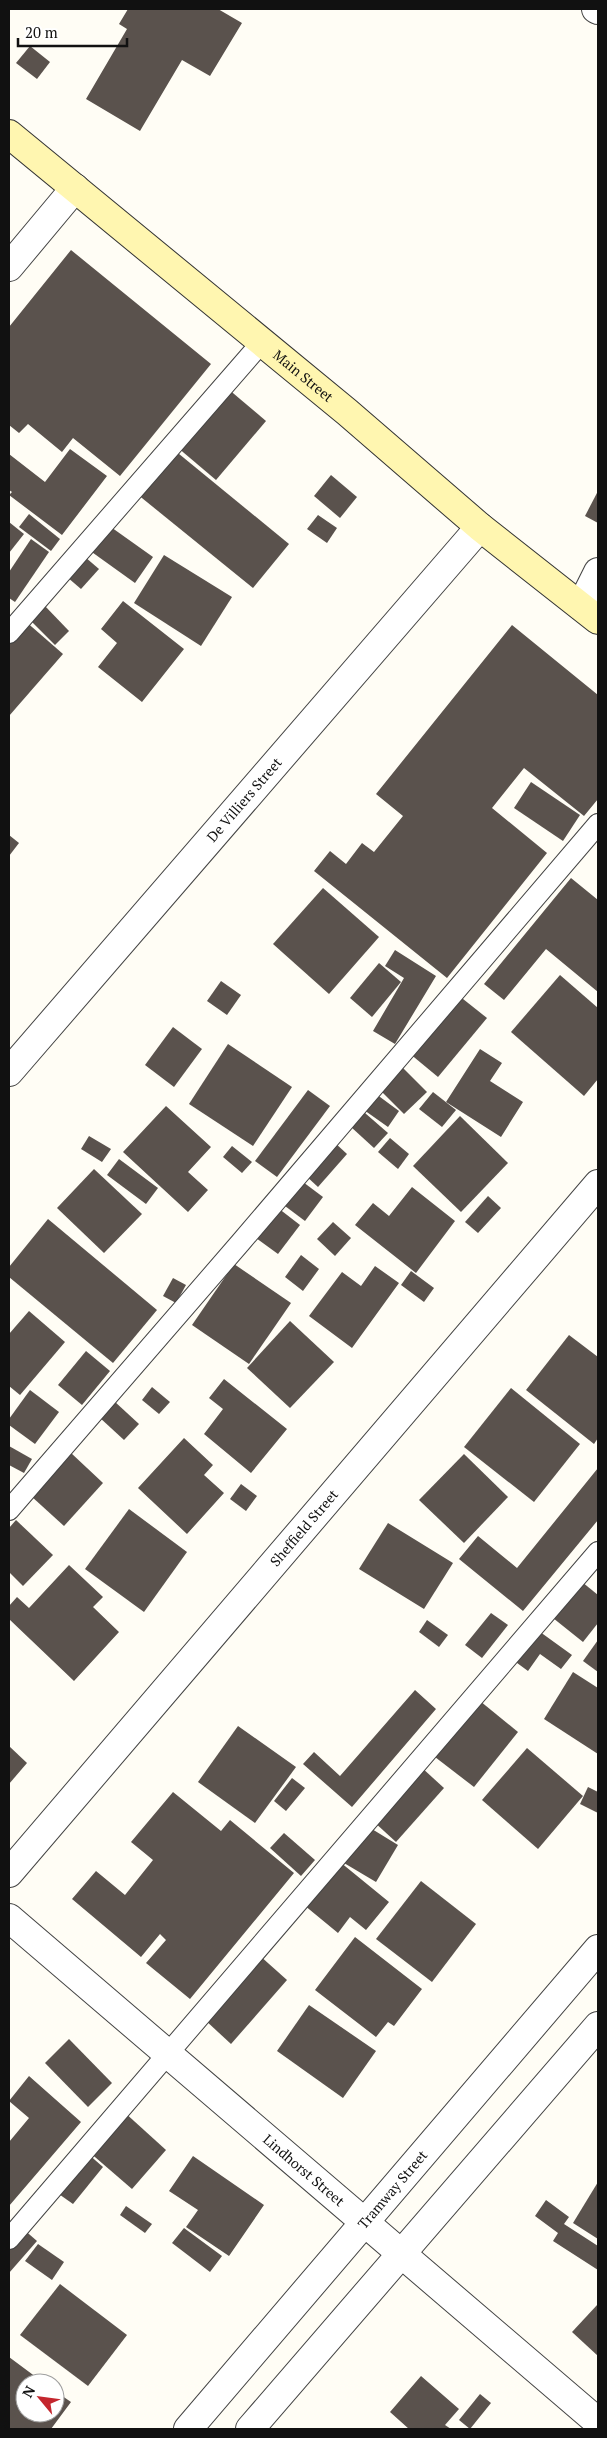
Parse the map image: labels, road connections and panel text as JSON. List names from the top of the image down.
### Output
{
  "streets": {
    "main road": ["Main Street"],
    "street": [
      "De Villiers Street",
      "Sheffield Street",
      "Lindhorst Street",
      "Tramway Street"
    ]
  },
  "crossings": [
    ["Main Street", "De Villiers Street"],
    ["Lindhorst Street", "Tramway Street"]
  ],
  "scale_bar": "20 m",
  "north": "top left"
}
